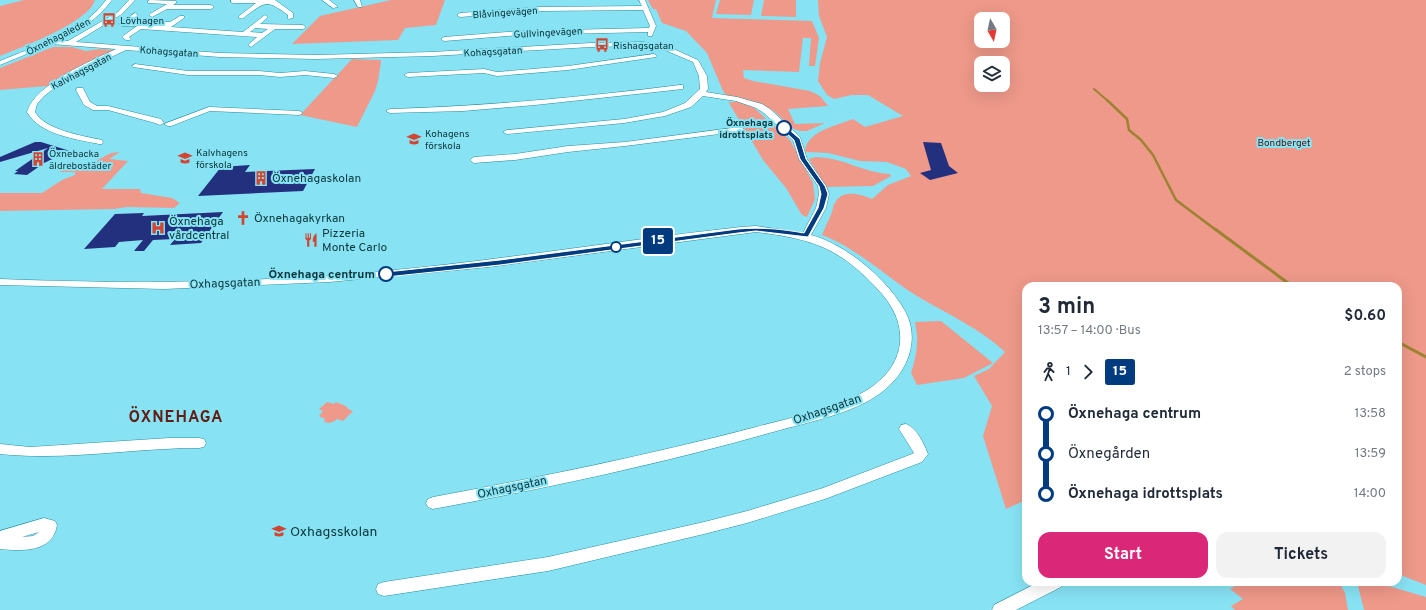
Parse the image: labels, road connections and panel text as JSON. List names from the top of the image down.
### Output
{
  "streets": {
    "street": [
      "Blåvingevägen",
      "Gullvingevägen",
      "Öxnehagaleden",
      "Kohagsgatan",
      "Kalvhagsgatan",
      "Oxhagsgatan"
    ]
  },
  "crossings": [
    ["Öxnehagaleden", "Kohagsgatan"],
    ["Kohagsgatan", "Kalvhagsgatan"]
  ],
  "districts": ["ÖXNEHAGA"],
  "parks": ["Bondberget"],
  "places": {
    "bus stop": ["Lövhagen", "Rishagsgatan"],
    "other": ["Öxnehaga idrottsplats", "Öxnehaga centrum"],
    "school or university": ["Kohagens förskola", "Kalvhagens förskola", "Oxhagsskolan"],
    "building": ["Öxnebacka äldrebostäder", "Öxnehagaskolan"],
    "church": ["Öxnehagakyrkan"],
    "hospital": ["Öxnehaga vårdcentral"],
    "restaurant": ["Pizzeria Monte Carlo"]
  },
  "lines": ["bus line 15"],
  "north": "bottom",
  "page": {
    "on_map": "15",
    "heading": ["3 min", "13:57 – 14:00 · Bus", "$0.60"],
    "legs": ["1", "15", "2 stops"],
    "list": [
      {
        "name": "Öxnehaga centrum",
        "value": "13:58"
      },
      {
        "name": "Öxnegården",
        "value": "13:59"
      },
      {
        "name": "Öxnehaga idrottsplats",
        "value": "14:00"
      }
    ],
    "buttons": ["Start", "Tickets"]
  }
}
